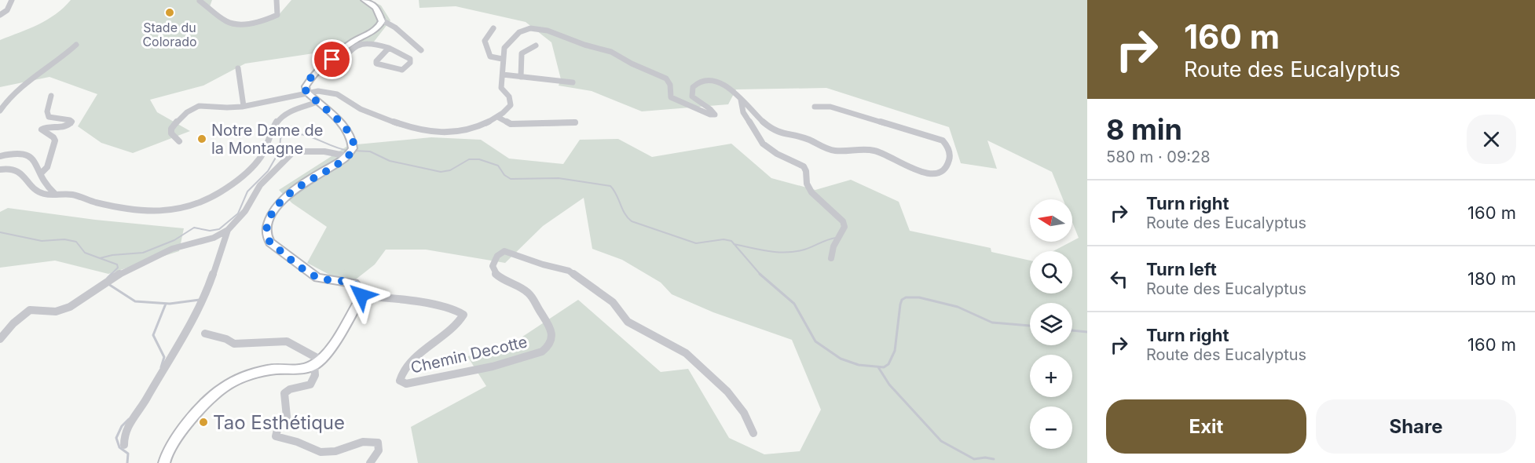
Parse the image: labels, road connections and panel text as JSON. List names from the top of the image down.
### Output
{
  "streets": {
    "street": ["Chemin Decotte"]
  },
  "places": ["Stade du Colorado", "Notre Dame de la Montagne", "Tao Esthétique"],
  "north": "left",
  "page": {
    "turn": ["160 m", "Route des Eucalyptus"],
    "heading": ["8 min", "580 m · 09:28"],
    "list": [
      {
        "name": "Turn right",
        "note": "Route des Eucalyptus",
        "value": "160 m"
      },
      {
        "name": "Turn left",
        "note": "Route des Eucalyptus",
        "value": "180 m"
      },
      {
        "name": "Turn right",
        "note": "Route des Eucalyptus",
        "value": "160 m"
      }
    ],
    "map_buttons": ["+", "−"],
    "buttons": ["Exit", "Share"]
  }
}
